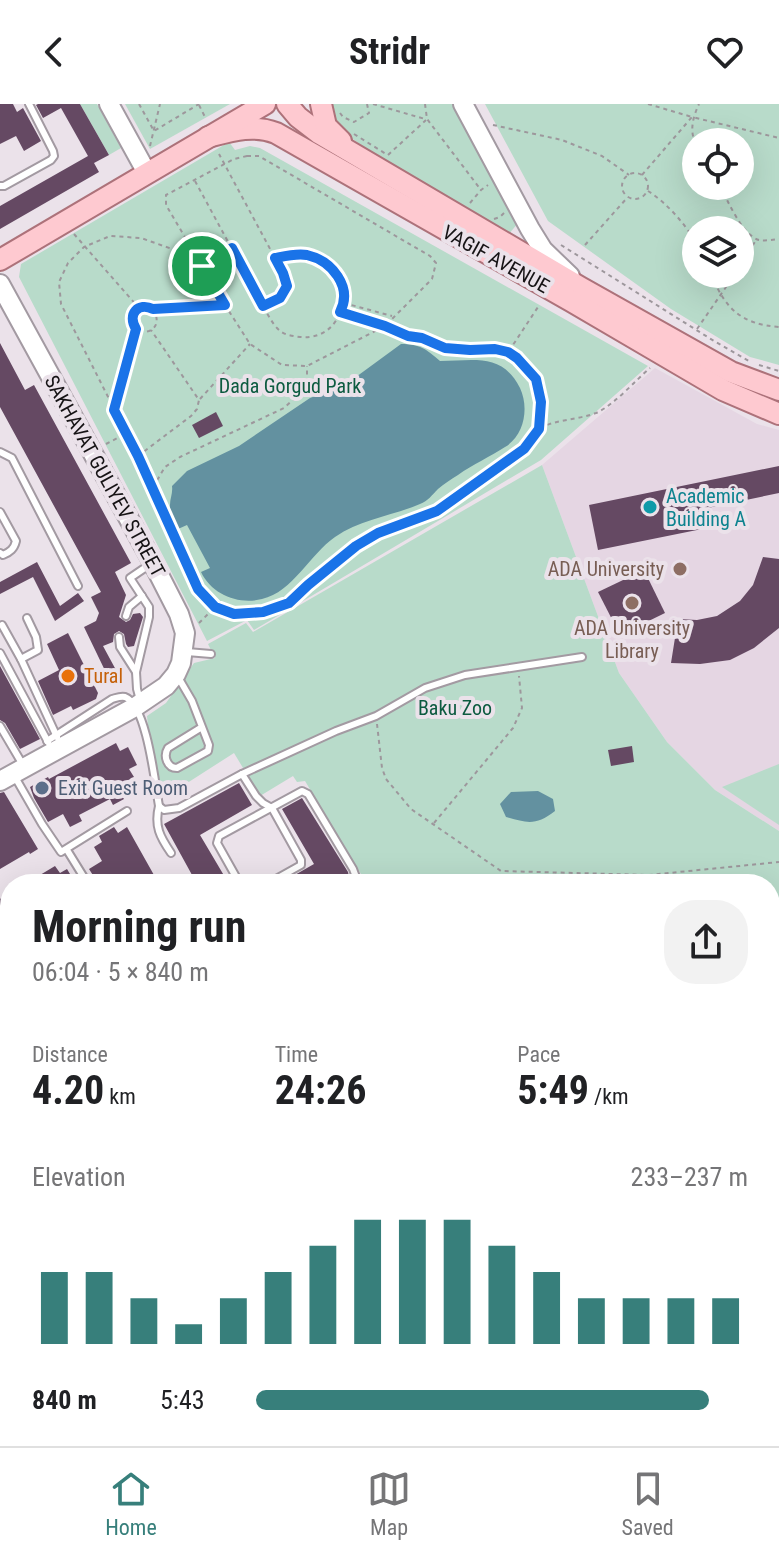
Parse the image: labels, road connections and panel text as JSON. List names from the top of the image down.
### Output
{
  "streets": {
    "main road": ["VAGIF AVENUE", "SAKHAVAT GULIYEV STREET"]
  },
  "parks": ["Dada Gorgud Park", "Baku Zoo"],
  "places": [
    "Academic Building A",
    "ADA University",
    "ADA University Library",
    "Tural",
    "Exit Guest Room"
  ],
  "page": {
    "header": "Stridr",
    "heading": ["Morning run", "06:04 · 5 × 840 m"],
    "stats": [
      ["Distance", "4.20 km"],
      ["Time", "24:26"],
      ["Pace", "5:49 /km"]
    ],
    "chart": ["Elevation", "233–237 m"],
    "list": [
      {
        "name": "840 m",
        "note": "5:43"
      }
    ],
    "tabs": ["Home", "Map", "Saved"]
  }
}
